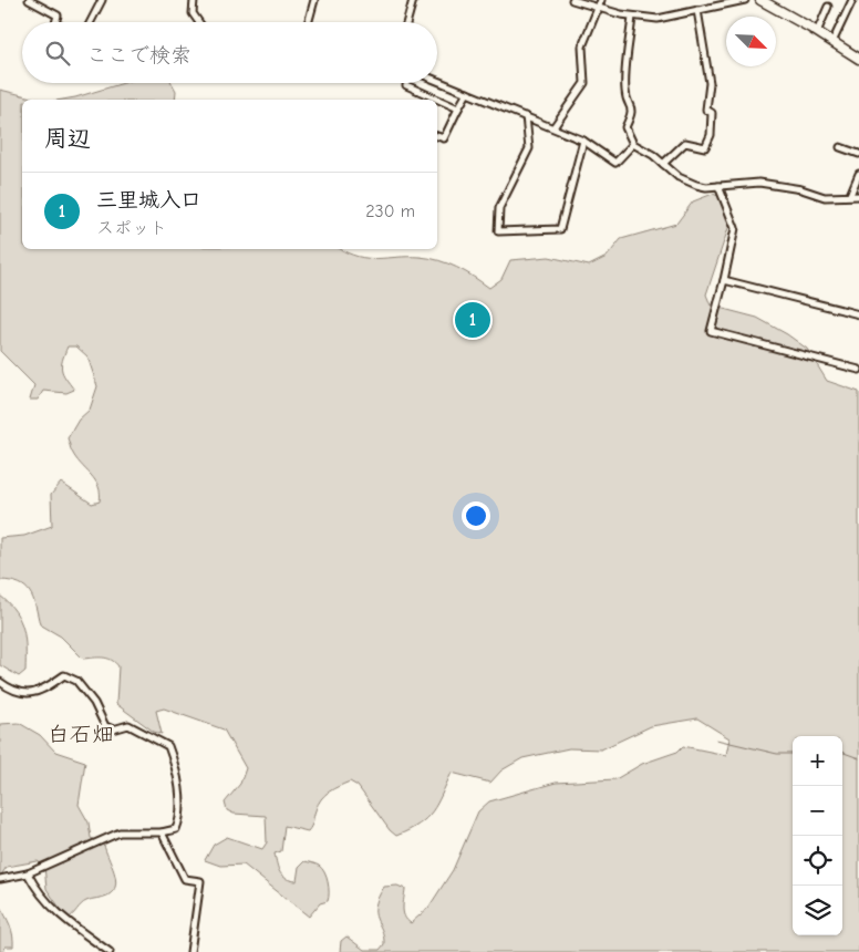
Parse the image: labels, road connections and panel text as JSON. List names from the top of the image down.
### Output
{
  "districts": ["白石畑"],
  "north": "bottom right",
  "page": {
    "search": "ここで検索",
    "heading": "周辺",
    "list": [
      {
        "mark": "1",
        "name": "三里城入口",
        "note": "スポット",
        "value": "230 m"
      }
    ],
    "pins": "1",
    "map_buttons": ["+", "−"]
  }
}
